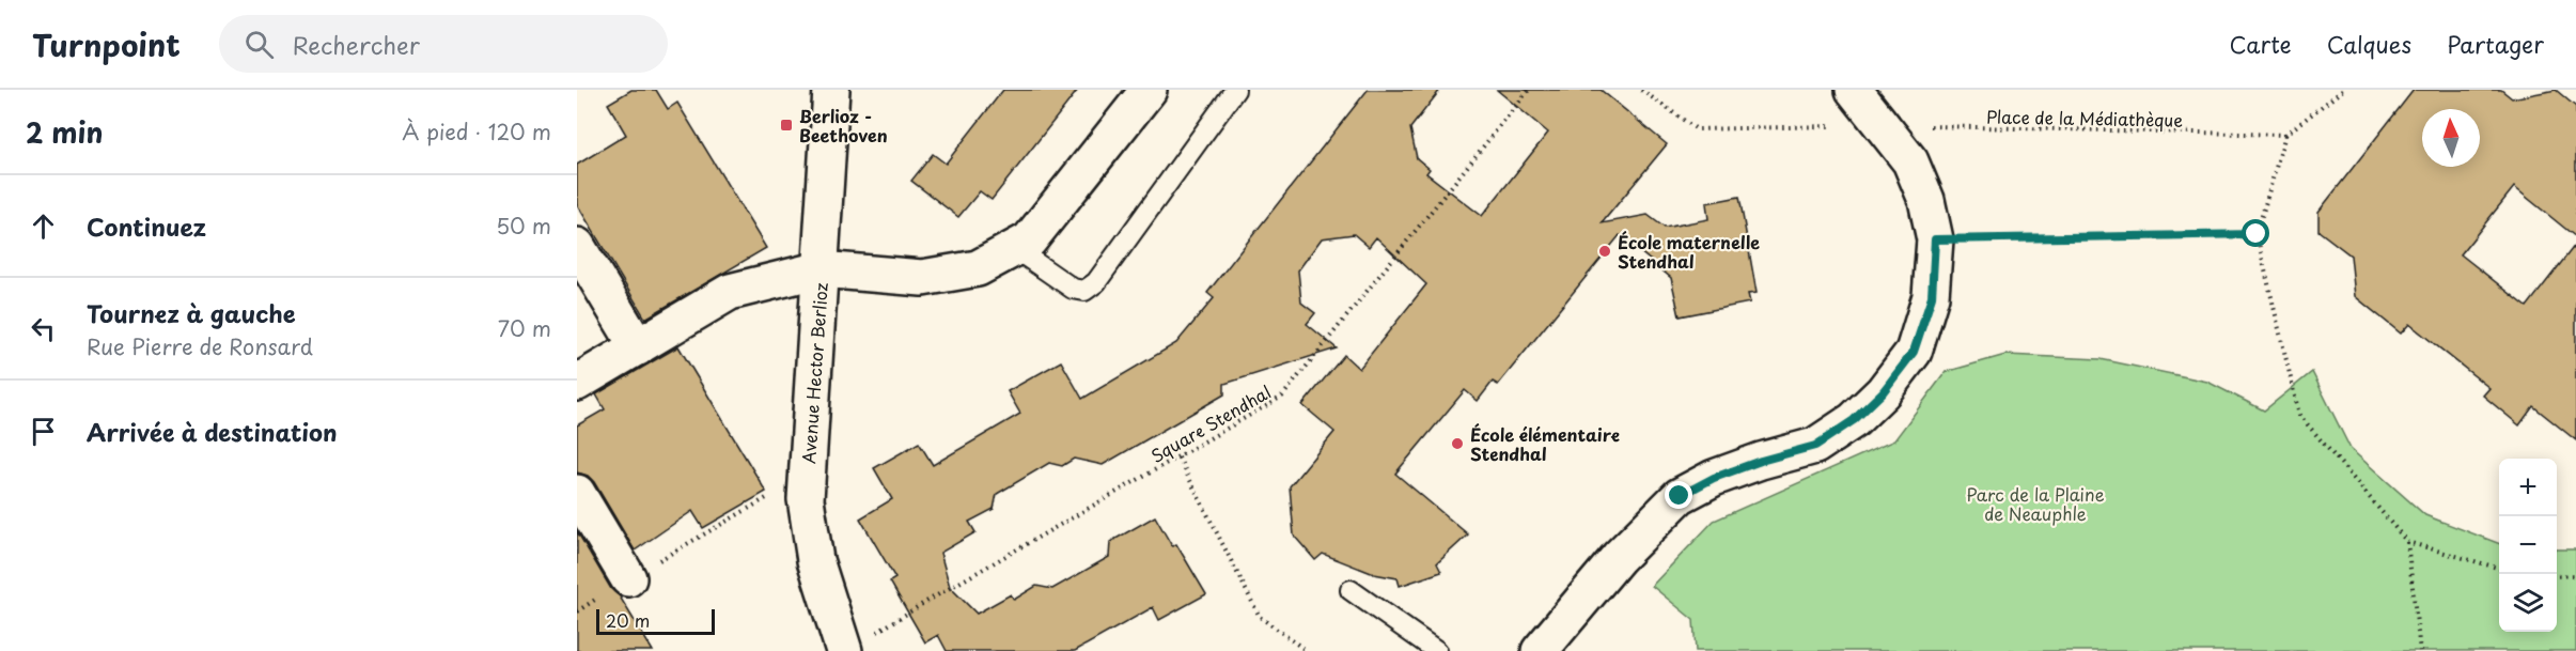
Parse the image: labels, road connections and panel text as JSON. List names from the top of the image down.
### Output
{
  "streets": {
    "street": ["Avenue Hector Berlioz"],
    "path": ["Place de la Médiathèque", "Square Stendhal"]
  },
  "parks": ["Parc de la Plaine de Neauphle"],
  "places": {
    "transit": ["Berlioz - Beethoven"],
    "other": ["École maternelle Stendhal", "École élémentaire Stendhal"]
  },
  "scale_bar": "20 m",
  "north": "top",
  "page": {
    "header": "Turnpoint",
    "search": "Rechercher",
    "nav": ["Carte", "Calques", "Partager"],
    "heading": ["2 min", "À pied · 120 m"],
    "list": [
      ["Continuez", "50 m"],
      ["Tournez à gauche", "Rue Pierre de Ronsard", "70 m"],
      "Arrivée à destination"
    ],
    "map_buttons": ["+", "−"],
    "scale": "20 m"
  }
}
